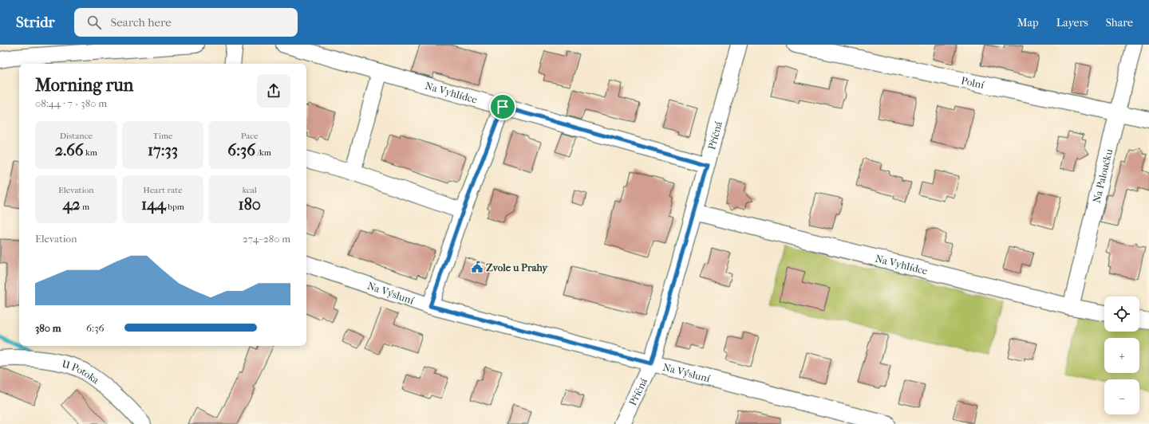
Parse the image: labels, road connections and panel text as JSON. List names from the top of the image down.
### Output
{
  "streets": {
    "street": [
      "Polní",
      "Na Vyhlídce",
      "Příčná",
      "Na Paloučku",
      "Na Výsluní",
      "U Potoka"
    ]
  },
  "crossings": [
    ["Polní", "Na Paloučku"],
    ["Na Vyhlídce", "Příčná"],
    ["Na Vyhlídce", "Na Paloučku"],
    ["Příčná", "Na Výsluní"]
  ],
  "places": {
    "public building": ["Zvole u Prahy"]
  },
  "page": {
    "header": "Stridr",
    "search": "Search here",
    "nav": ["Map", "Layers", "Share"],
    "heading": ["Morning run", "08:44 · 7 × 380 m"],
    "stats": [
      ["Distance", "2.66 km"],
      ["Time", "17:33"],
      ["Pace", "6:36 /km"],
      ["Elevation", "42 m"],
      ["Heart rate", "144 bpm"],
      ["kcal", "180"]
    ],
    "chart": ["Elevation", "274–280 m"],
    "map_buttons": ["+", "−"],
    "list": [
      {
        "name": "380 m",
        "note": "6:36"
      }
    ]
  }
}
